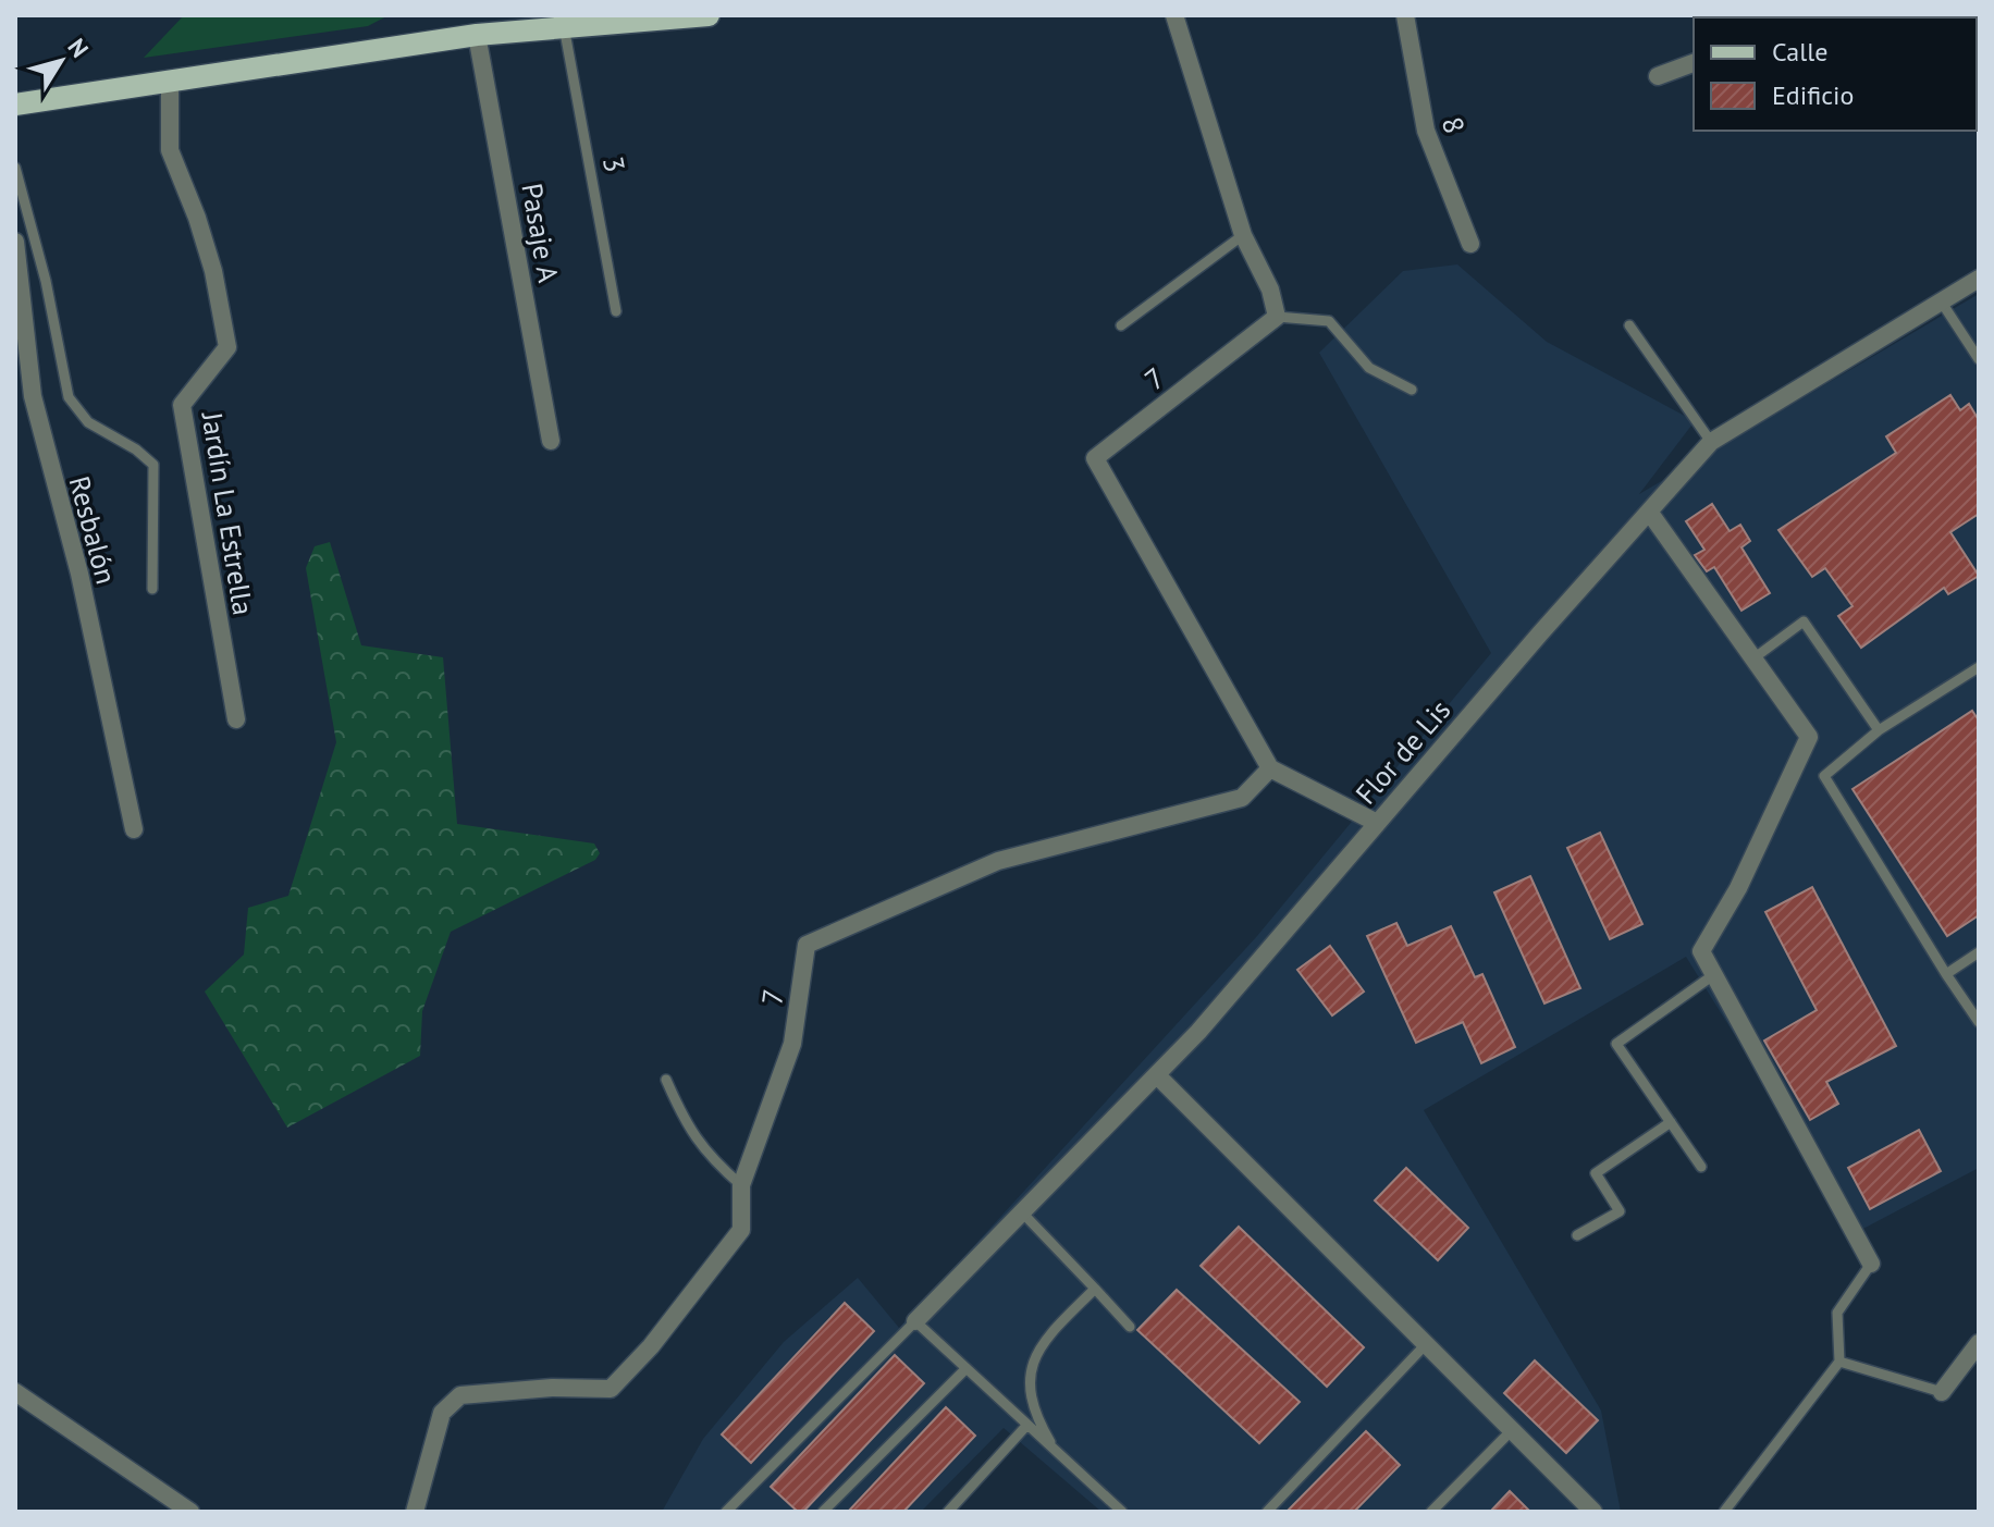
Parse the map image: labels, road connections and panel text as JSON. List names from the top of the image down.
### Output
{
  "streets": {
    "street": [
      "8",
      "Pasaje A",
      "7",
      "Jardín La Estrella",
      "Resbalón",
      "Flor de Lis"
    ],
    "lane": ["3"]
  },
  "legend": ["Calle", "Edificio"],
  "north": "top right"
}
